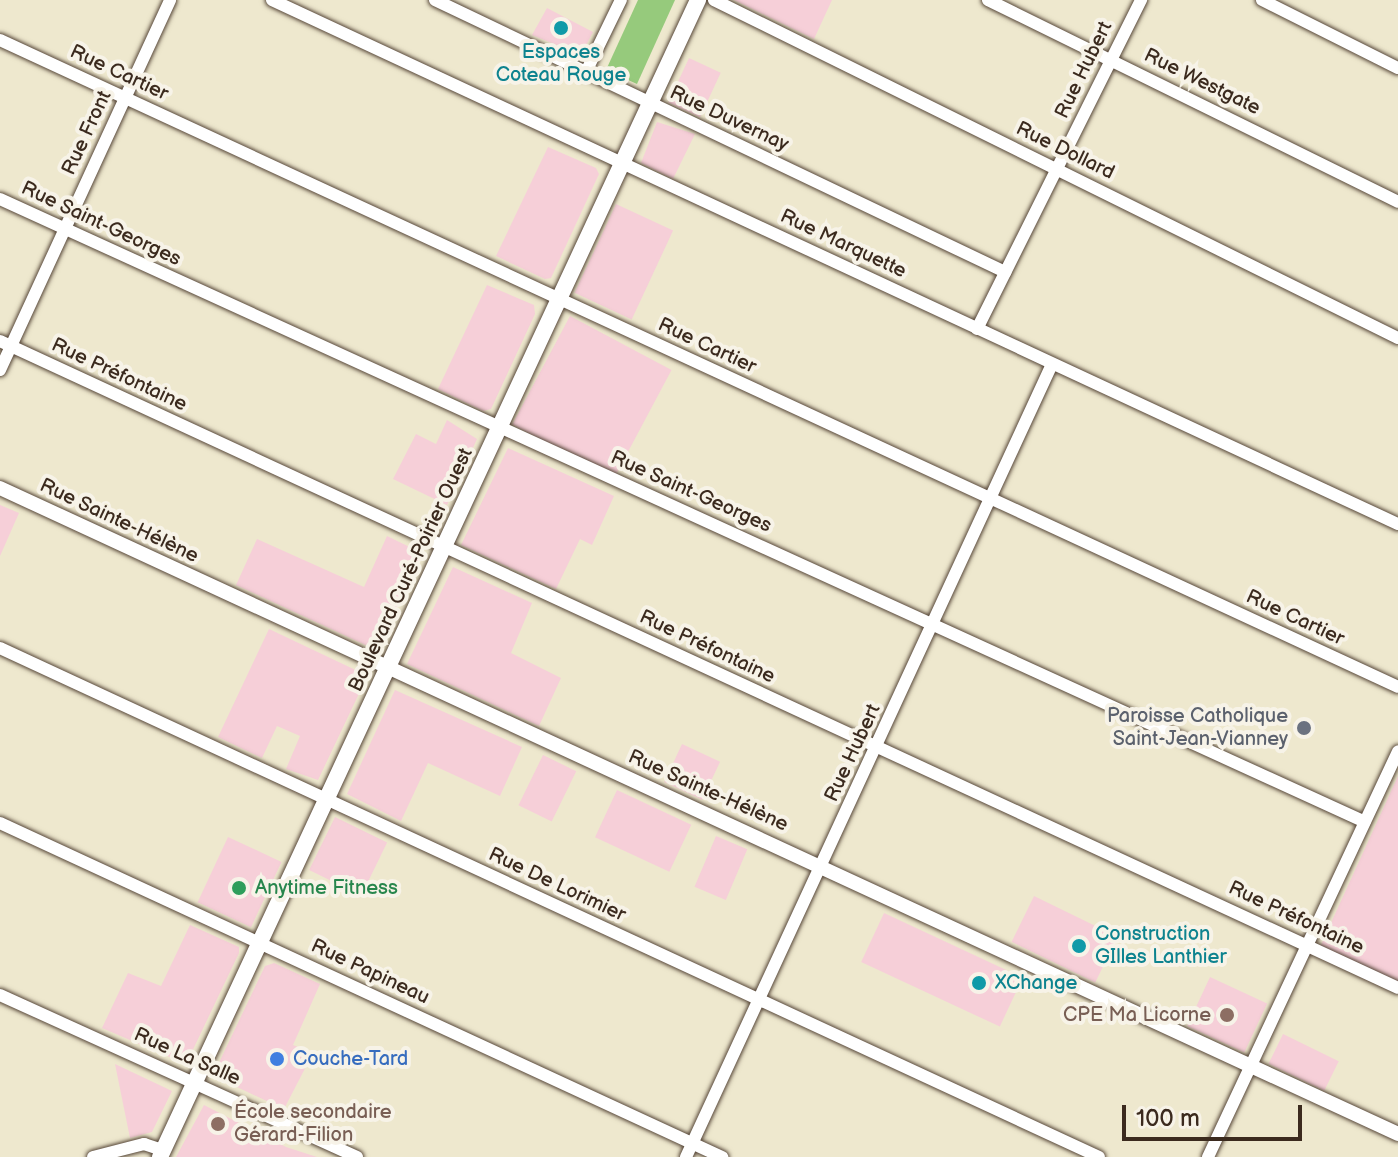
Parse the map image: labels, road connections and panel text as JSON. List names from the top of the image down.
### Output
{
  "streets": {
    "main road": ["Boulevard Curé-Poirier Ouest"],
    "street": [
      "Rue Hubert",
      "Rue Cartier",
      "Rue Westgate",
      "Rue Duvernay",
      "Rue Front",
      "Rue Dollard",
      "Rue Saint-Georges",
      "Rue Marquette",
      "Rue Préfontaine",
      "Rue Sainte-Hélène",
      "Rue De Lorimier",
      "Rue Papineau",
      "Rue La Salle"
    ]
  },
  "crossings": [
    ["Rue Hubert", "Rue Cartier"],
    ["Rue Hubert", "Rue Westgate"],
    ["Rue Hubert", "Rue Duvernay"],
    ["Rue Hubert", "Rue Dollard"],
    ["Rue Hubert", "Rue Saint-Georges"],
    ["Rue Hubert", "Rue Marquette"],
    ["Rue Hubert", "Rue Préfontaine"],
    ["Rue Hubert", "Rue Sainte-Hélène"],
    ["Rue Hubert", "Rue De Lorimier"],
    ["Rue Hubert", "Rue Papineau"],
    ["Rue Cartier", "Rue Front"],
    ["Rue Cartier", "Boulevard Curé-Poirier Ouest"],
    ["Rue Duvernay", "Boulevard Curé-Poirier Ouest"],
    ["Rue Front", "Rue Saint-Georges"],
    ["Rue Front", "Rue Préfontaine"],
    ["Rue Saint-Georges", "Boulevard Curé-Poirier Ouest"],
    ["Rue Marquette", "Boulevard Curé-Poirier Ouest"],
    ["Rue Préfontaine", "Boulevard Curé-Poirier Ouest"],
    ["Rue Sainte-Hélène", "Boulevard Curé-Poirier Ouest"],
    ["Boulevard Curé-Poirier Ouest", "Rue De Lorimier"],
    ["Boulevard Curé-Poirier Ouest", "Rue Papineau"],
    ["Boulevard Curé-Poirier Ouest", "Rue La Salle"]
  ],
  "places": [
    "Espaces Coteau Rouge",
    "Paroisse Catholique Saint-Jean-Vianney",
    "Anytime Fitness",
    "Construction GIlles Lanthier",
    "XChange",
    "CPE Ma Licorne",
    "Couche-Tard",
    "École secondaire Gérard-Filion"
  ],
  "scale_bar": "100 m"
}
